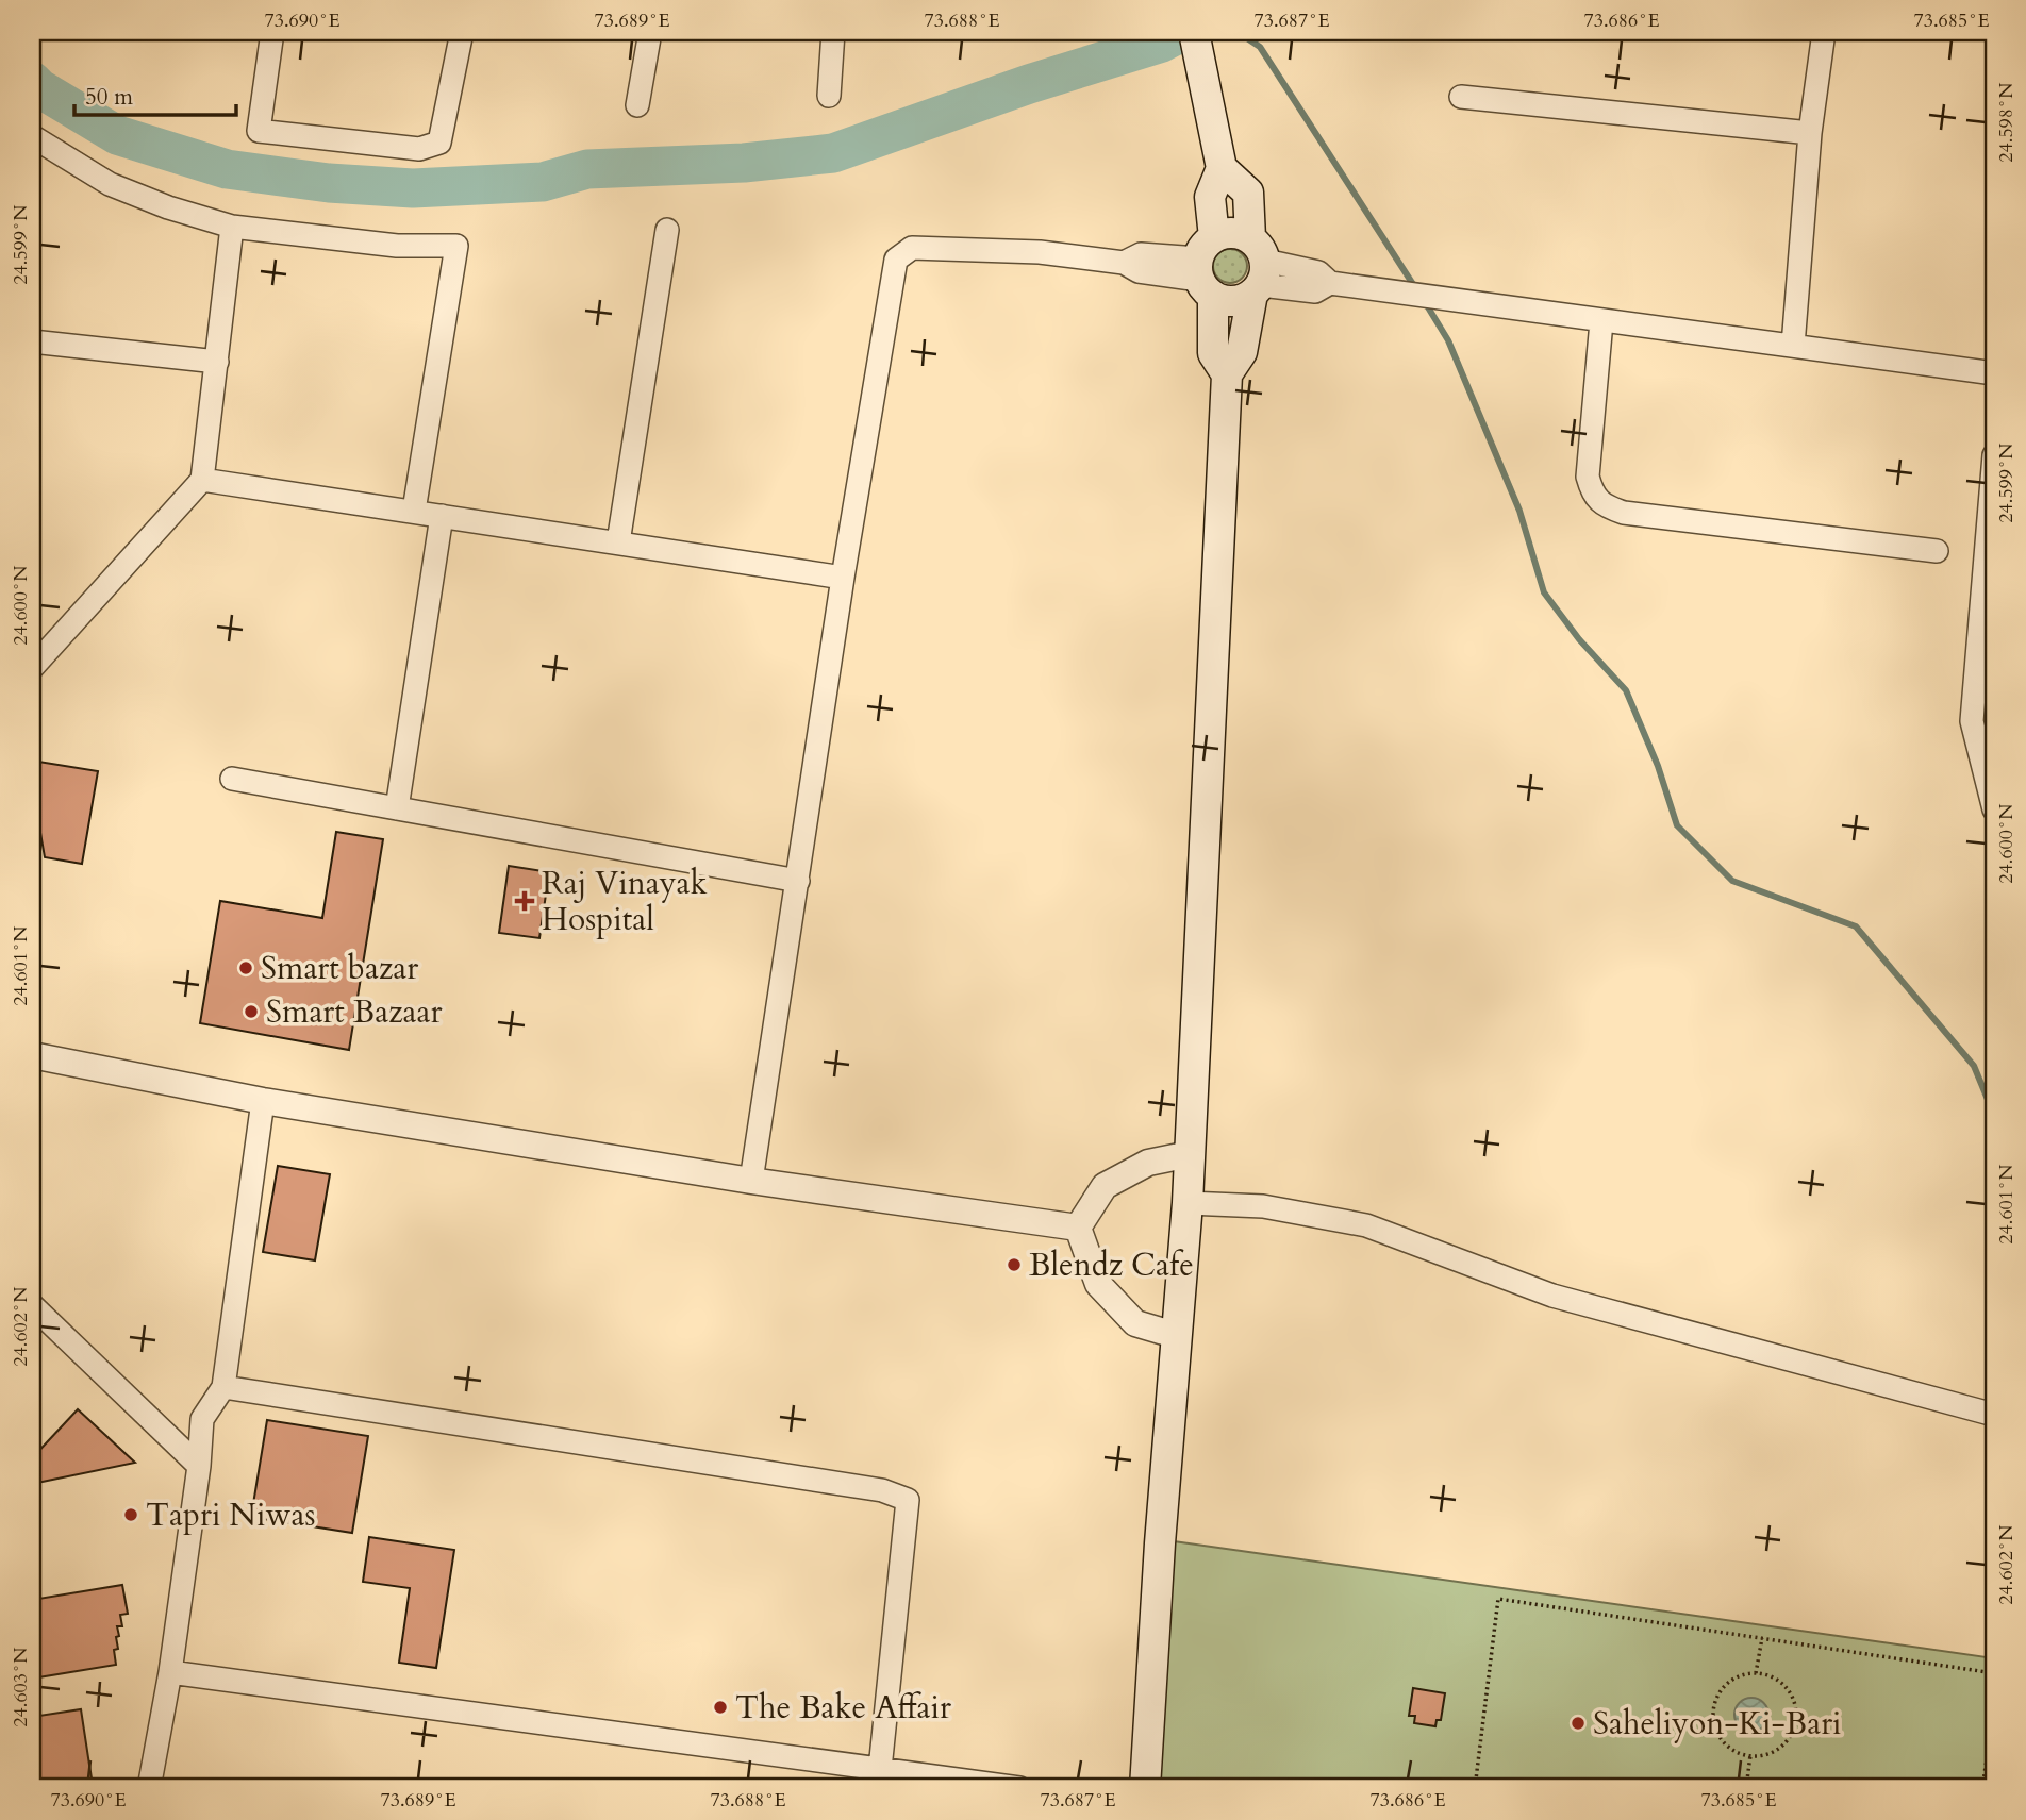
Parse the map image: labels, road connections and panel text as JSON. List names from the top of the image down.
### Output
{
  "places": {
    "health": ["Raj Vinayak Hospital"],
    "other": [
      "Smart bazar",
      "Smart Bazaar",
      "Blendz Cafe",
      "Tapri Niwas",
      "The Bake Affair",
      "Saheliyon-Ki-Bari"
    ]
  },
  "scale_bar": "50 m",
  "coordinates": [
    "73.690°E",
    "73.689°E",
    "73.688°E",
    "73.687°E",
    "73.686°E",
    "73.685°E",
    "24.598°N",
    "24.599°N",
    "24.600°N",
    "24.601°N",
    "24.602°N",
    "24.603°N"
  ]
}
